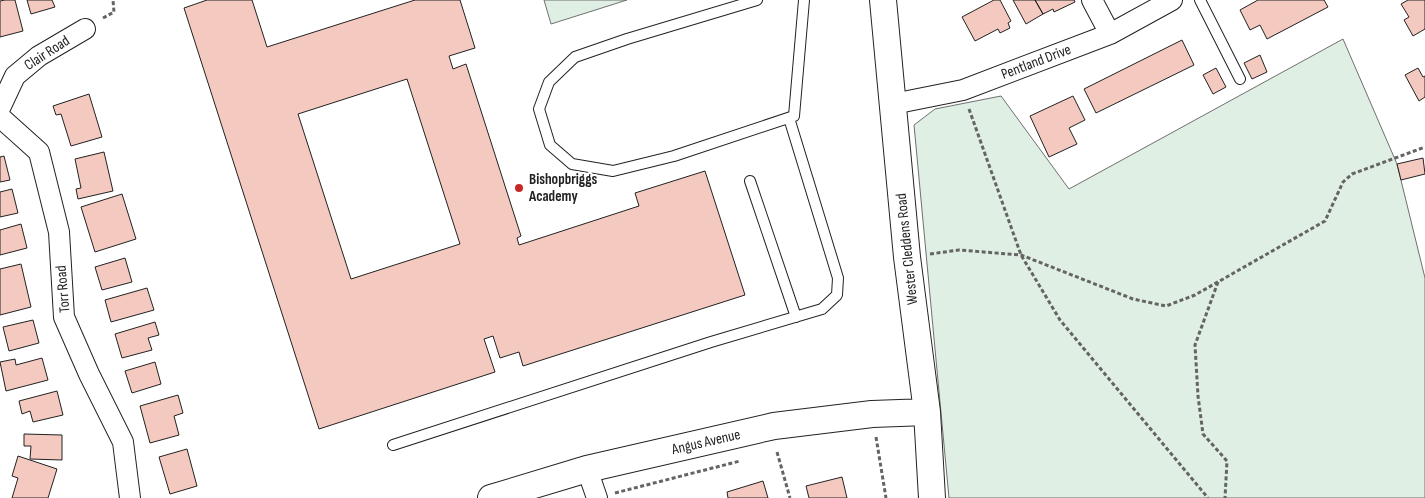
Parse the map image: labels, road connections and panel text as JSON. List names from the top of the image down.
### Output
{
  "streets": {
    "street": [
      "Clair Road",
      "Pentland Drive",
      "Wester Cleddens Road",
      "Torr Road",
      "Angus Avenue"
    ]
  },
  "crossings": [
    ["Pentland Drive", "Wester Cleddens Road"],
    ["Wester Cleddens Road", "Angus Avenue"]
  ],
  "places": ["Bishopbriggs Academy"]
}
